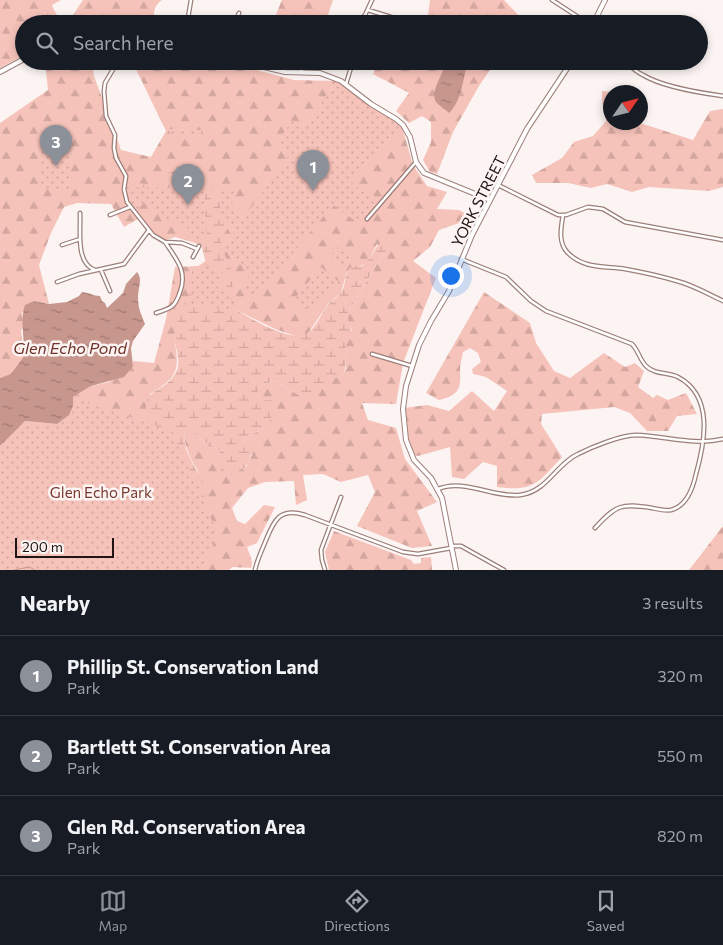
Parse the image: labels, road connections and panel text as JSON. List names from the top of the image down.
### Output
{
  "streets": {
    "street": ["YORK STREET"]
  },
  "water": ["Glen Echo Pond"],
  "parks": ["Glen Echo Park"],
  "scale_bar": "200 m",
  "north": "top right",
  "page": {
    "search": "Search here",
    "pins": ["3", "1", "2"],
    "scale": "200 m",
    "heading": ["Nearby", "3 results"],
    "list": [
      {
        "mark": "1",
        "name": "Phillip St. Conservation Land",
        "note": "Park",
        "value": "320 m"
      },
      {
        "mark": "2",
        "name": "Bartlett St. Conservation Area",
        "note": "Park",
        "value": "550 m"
      },
      {
        "mark": "3",
        "name": "Glen Rd. Conservation Area",
        "note": "Park",
        "value": "820 m"
      }
    ],
    "nav": ["Map", "Directions", "Saved"]
  }
}
